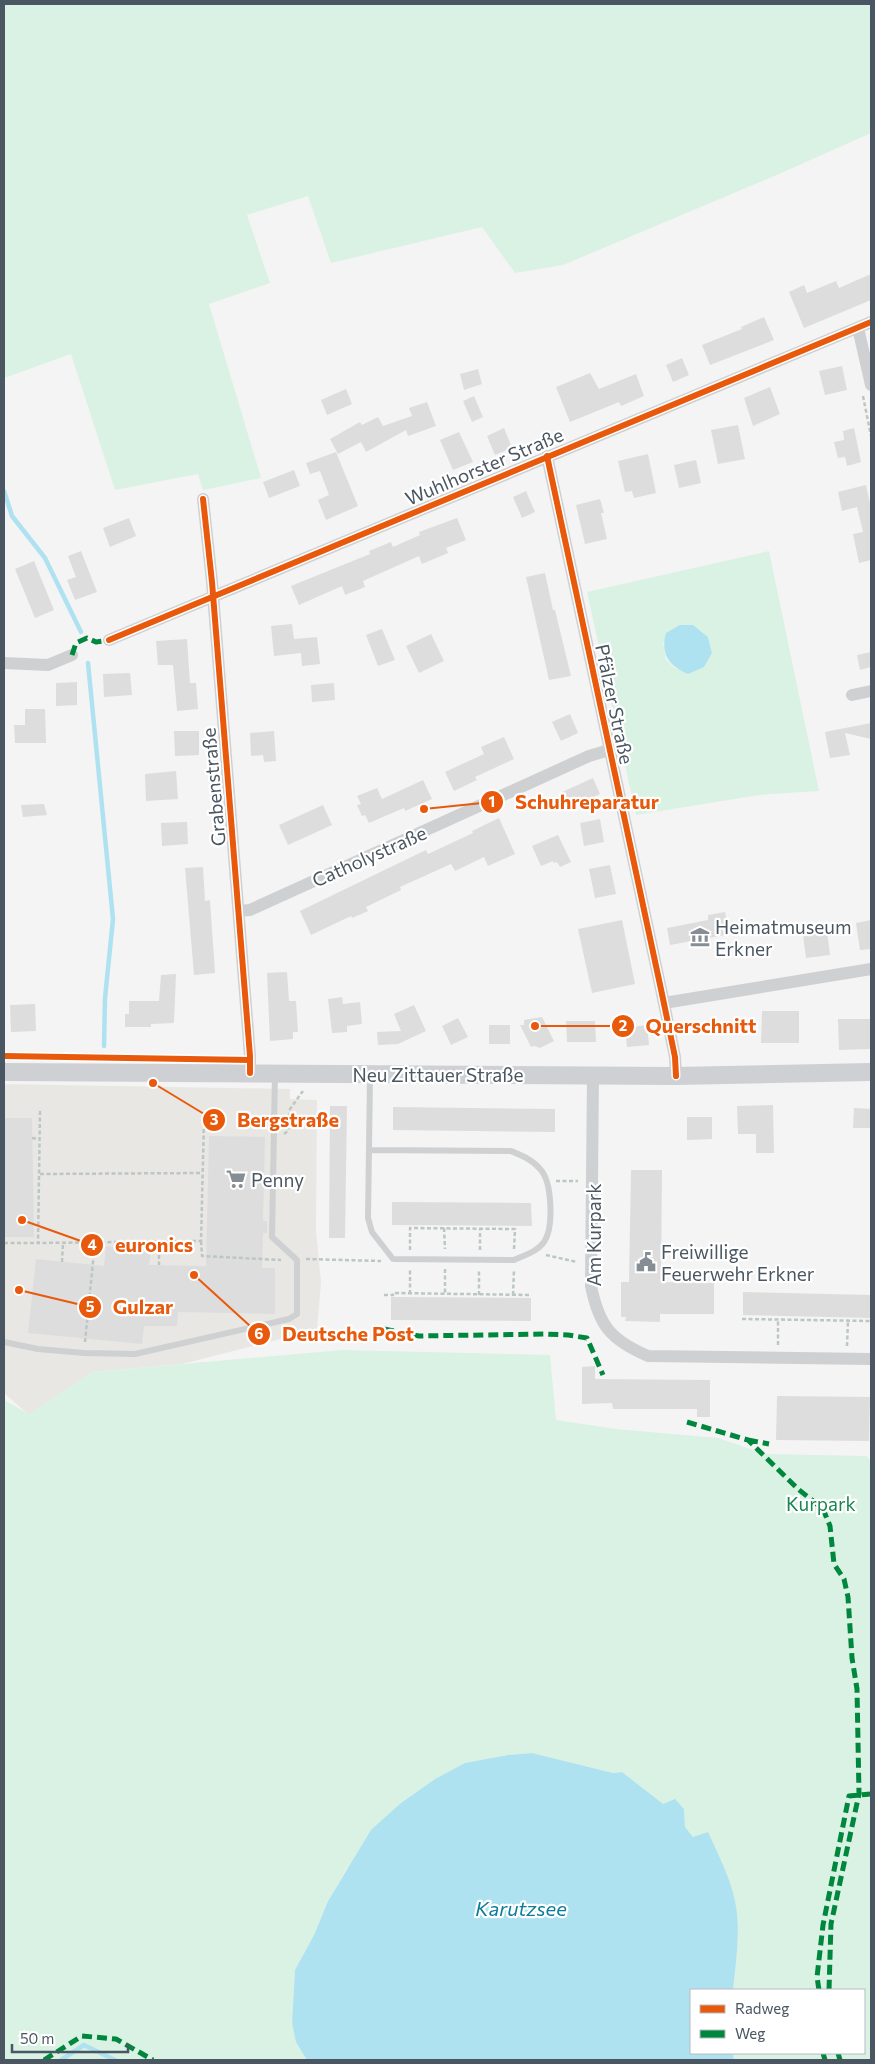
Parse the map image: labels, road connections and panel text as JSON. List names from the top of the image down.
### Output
{
  "streets": {
    "main road": ["Neu Zittauer Straße"],
    "street": [
      "Wuhlhorster Straße",
      "Pfälzer Straße",
      "Grabenstraße",
      "Catholystraße",
      "Am Kurpark"
    ]
  },
  "crossings": [
    ["Wuhlhorster Straße", "Pfälzer Straße"],
    ["Wuhlhorster Straße", "Grabenstraße"],
    ["Pfälzer Straße", "Catholystraße"],
    ["Pfälzer Straße", "Neu Zittauer Straße"],
    ["Grabenstraße", "Catholystraße"],
    ["Grabenstraße", "Neu Zittauer Straße"],
    ["Neu Zittauer Straße", "Am Kurpark"]
  ],
  "water": ["Karutzsee"],
  "parks": ["Kurpark"],
  "places": {
    "other": [
      "Schuhreparatur",
      "Querschnitt",
      "Bergstraße",
      "euronics",
      "Deutsche Post",
      "Gulzar"
    ],
    "museum": ["Heimatmuseum Erkner"],
    "supermarket": ["Penny"],
    "public building": ["Freiwillige Feuerwehr Erkner"]
  },
  "legend": ["Radweg", "Weg"],
  "scale_bar": "50 m"
}
